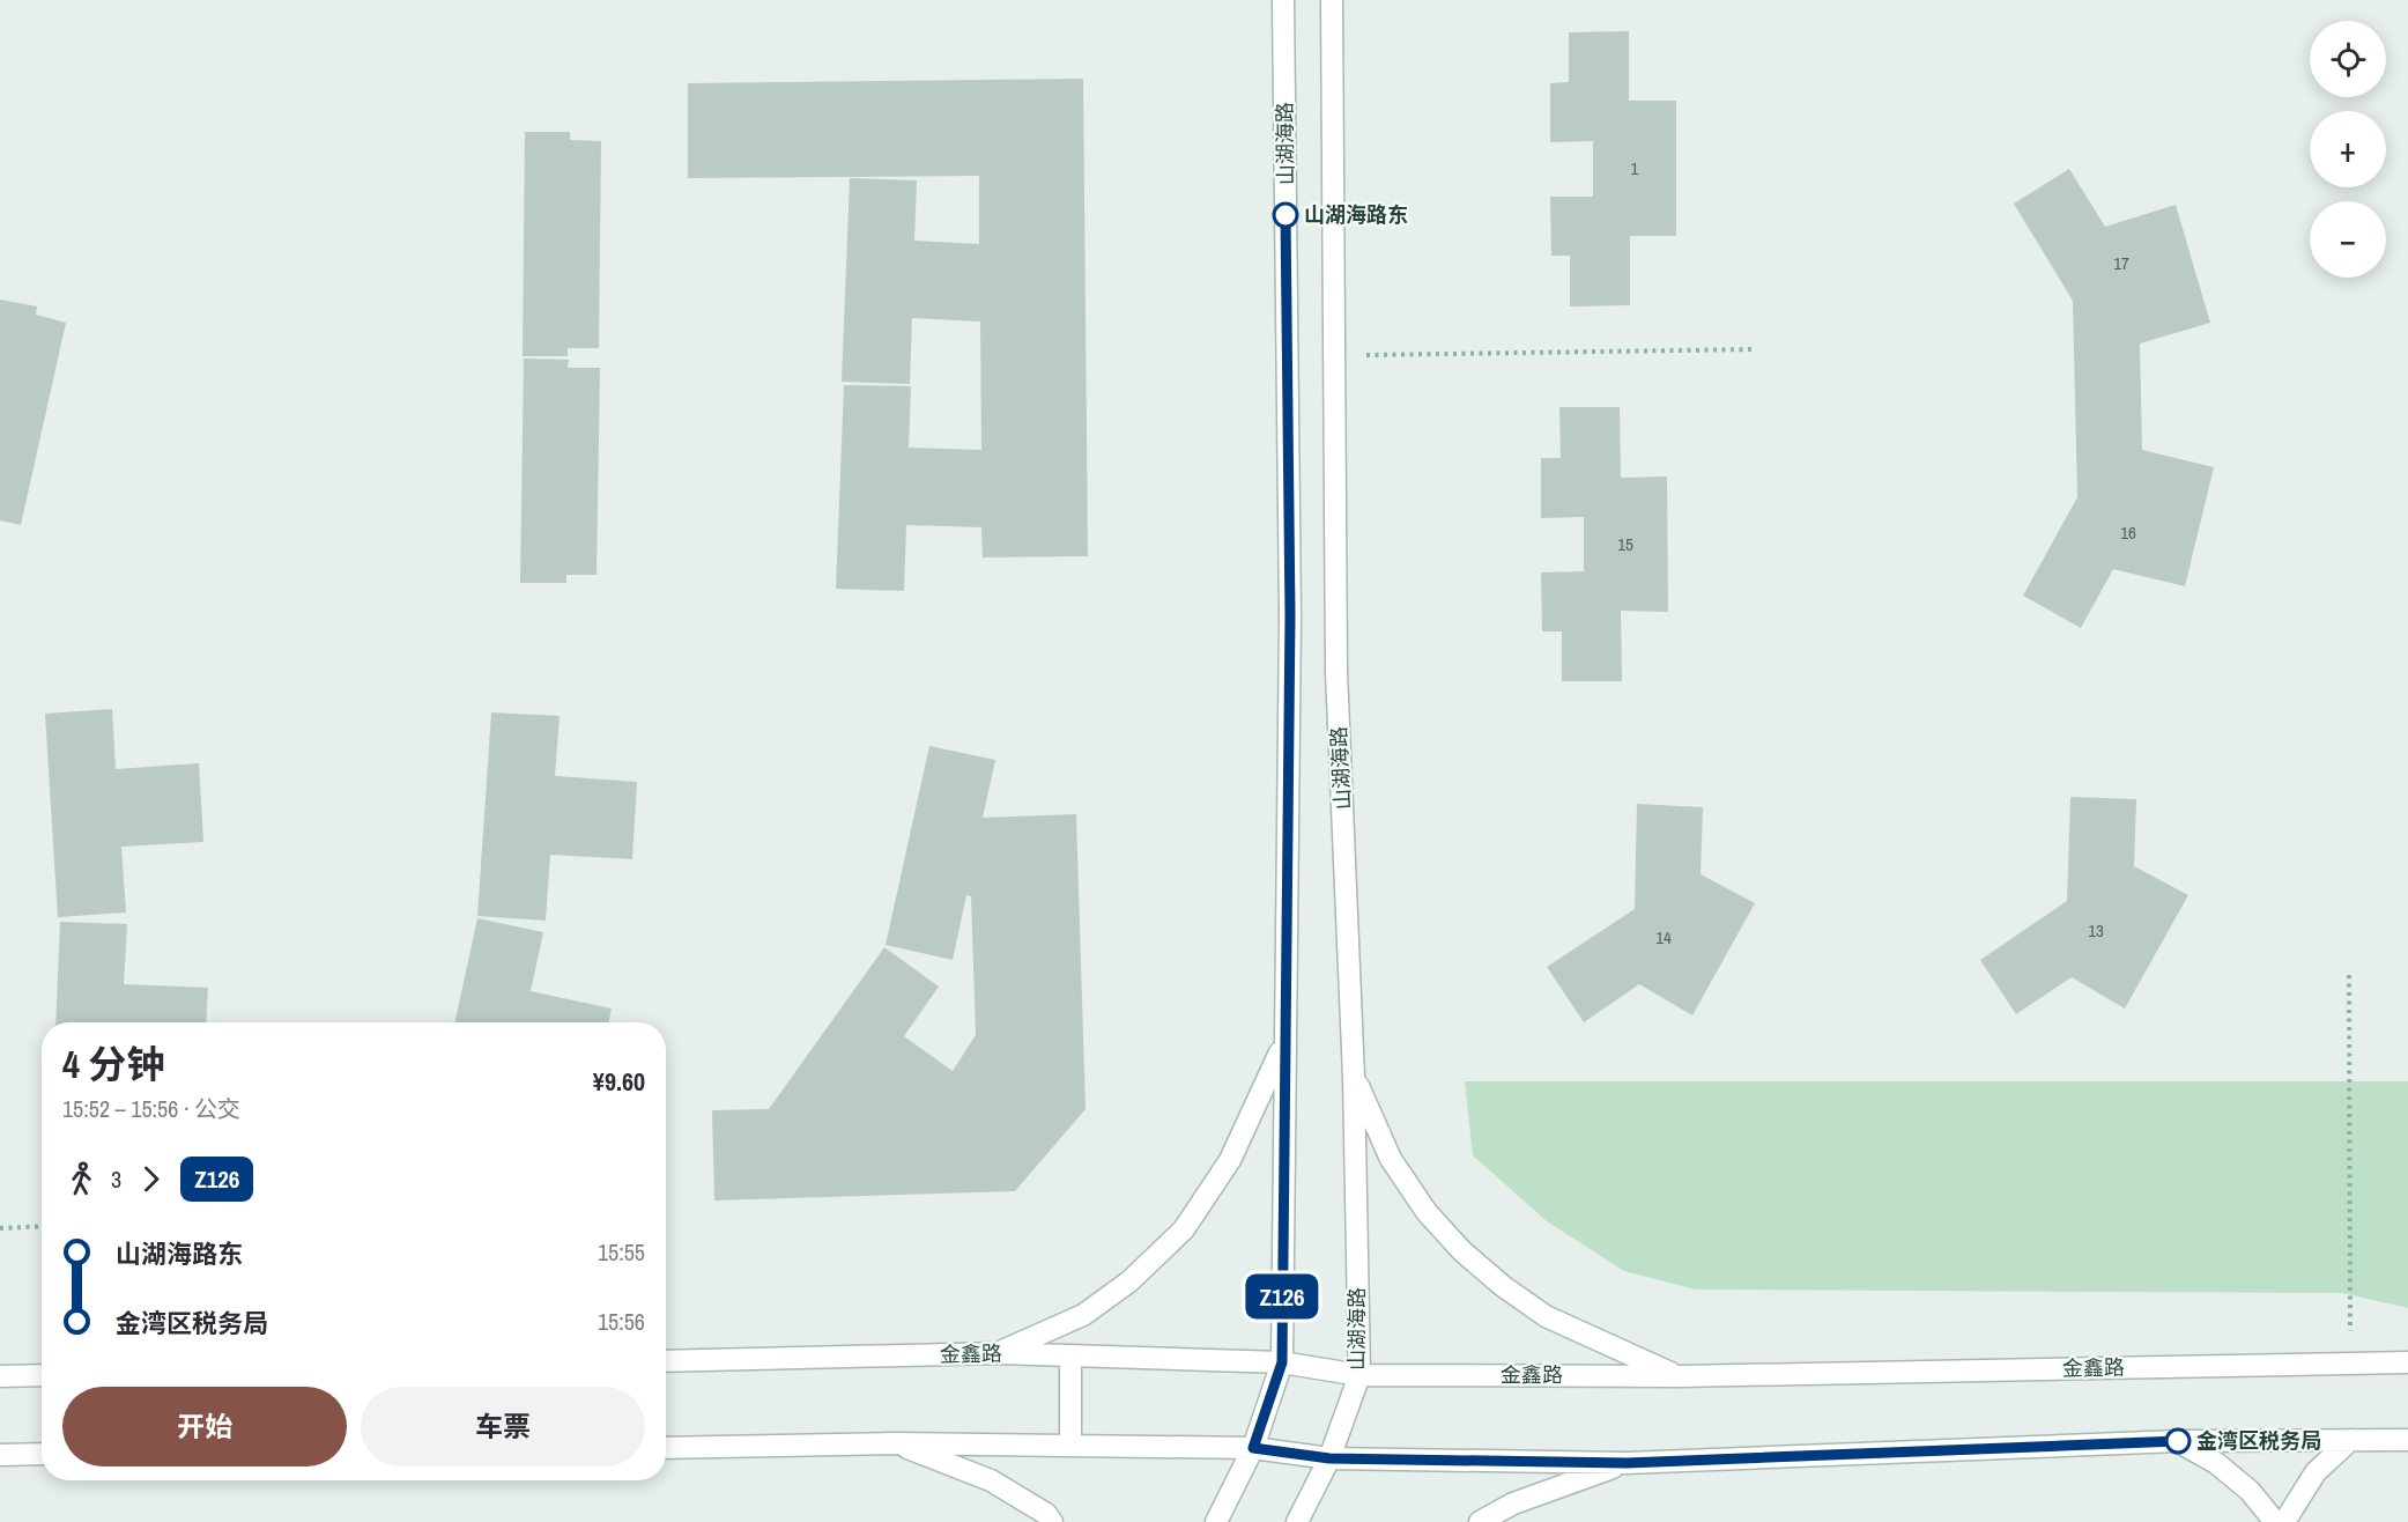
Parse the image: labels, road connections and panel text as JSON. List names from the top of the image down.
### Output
{
  "streets": {
    "street": ["山湖海路", "金鑫路"]
  },
  "crossings": [
    ["山湖海路", "金鑫路"]
  ],
  "places": ["山湖海路东", "金湾区税务局"],
  "lines": ["bus line Z126"],
  "house_numbers": [
    "1",
    "17",
    "16",
    "15",
    "13",
    "14"
  ],
  "page": {
    "on_map": "Z126",
    "map_buttons": ["+", "−"],
    "heading": ["4 分钟", "15:52 – 15:56 · 公交", "¥9.60"],
    "legs": ["3", "Z126"],
    "list": [
      {
        "name": "山湖海路东",
        "value": "15:55"
      },
      {
        "name": "金湾区税务局",
        "value": "15:56"
      }
    ],
    "buttons": ["开始", "车票"]
  }
}
